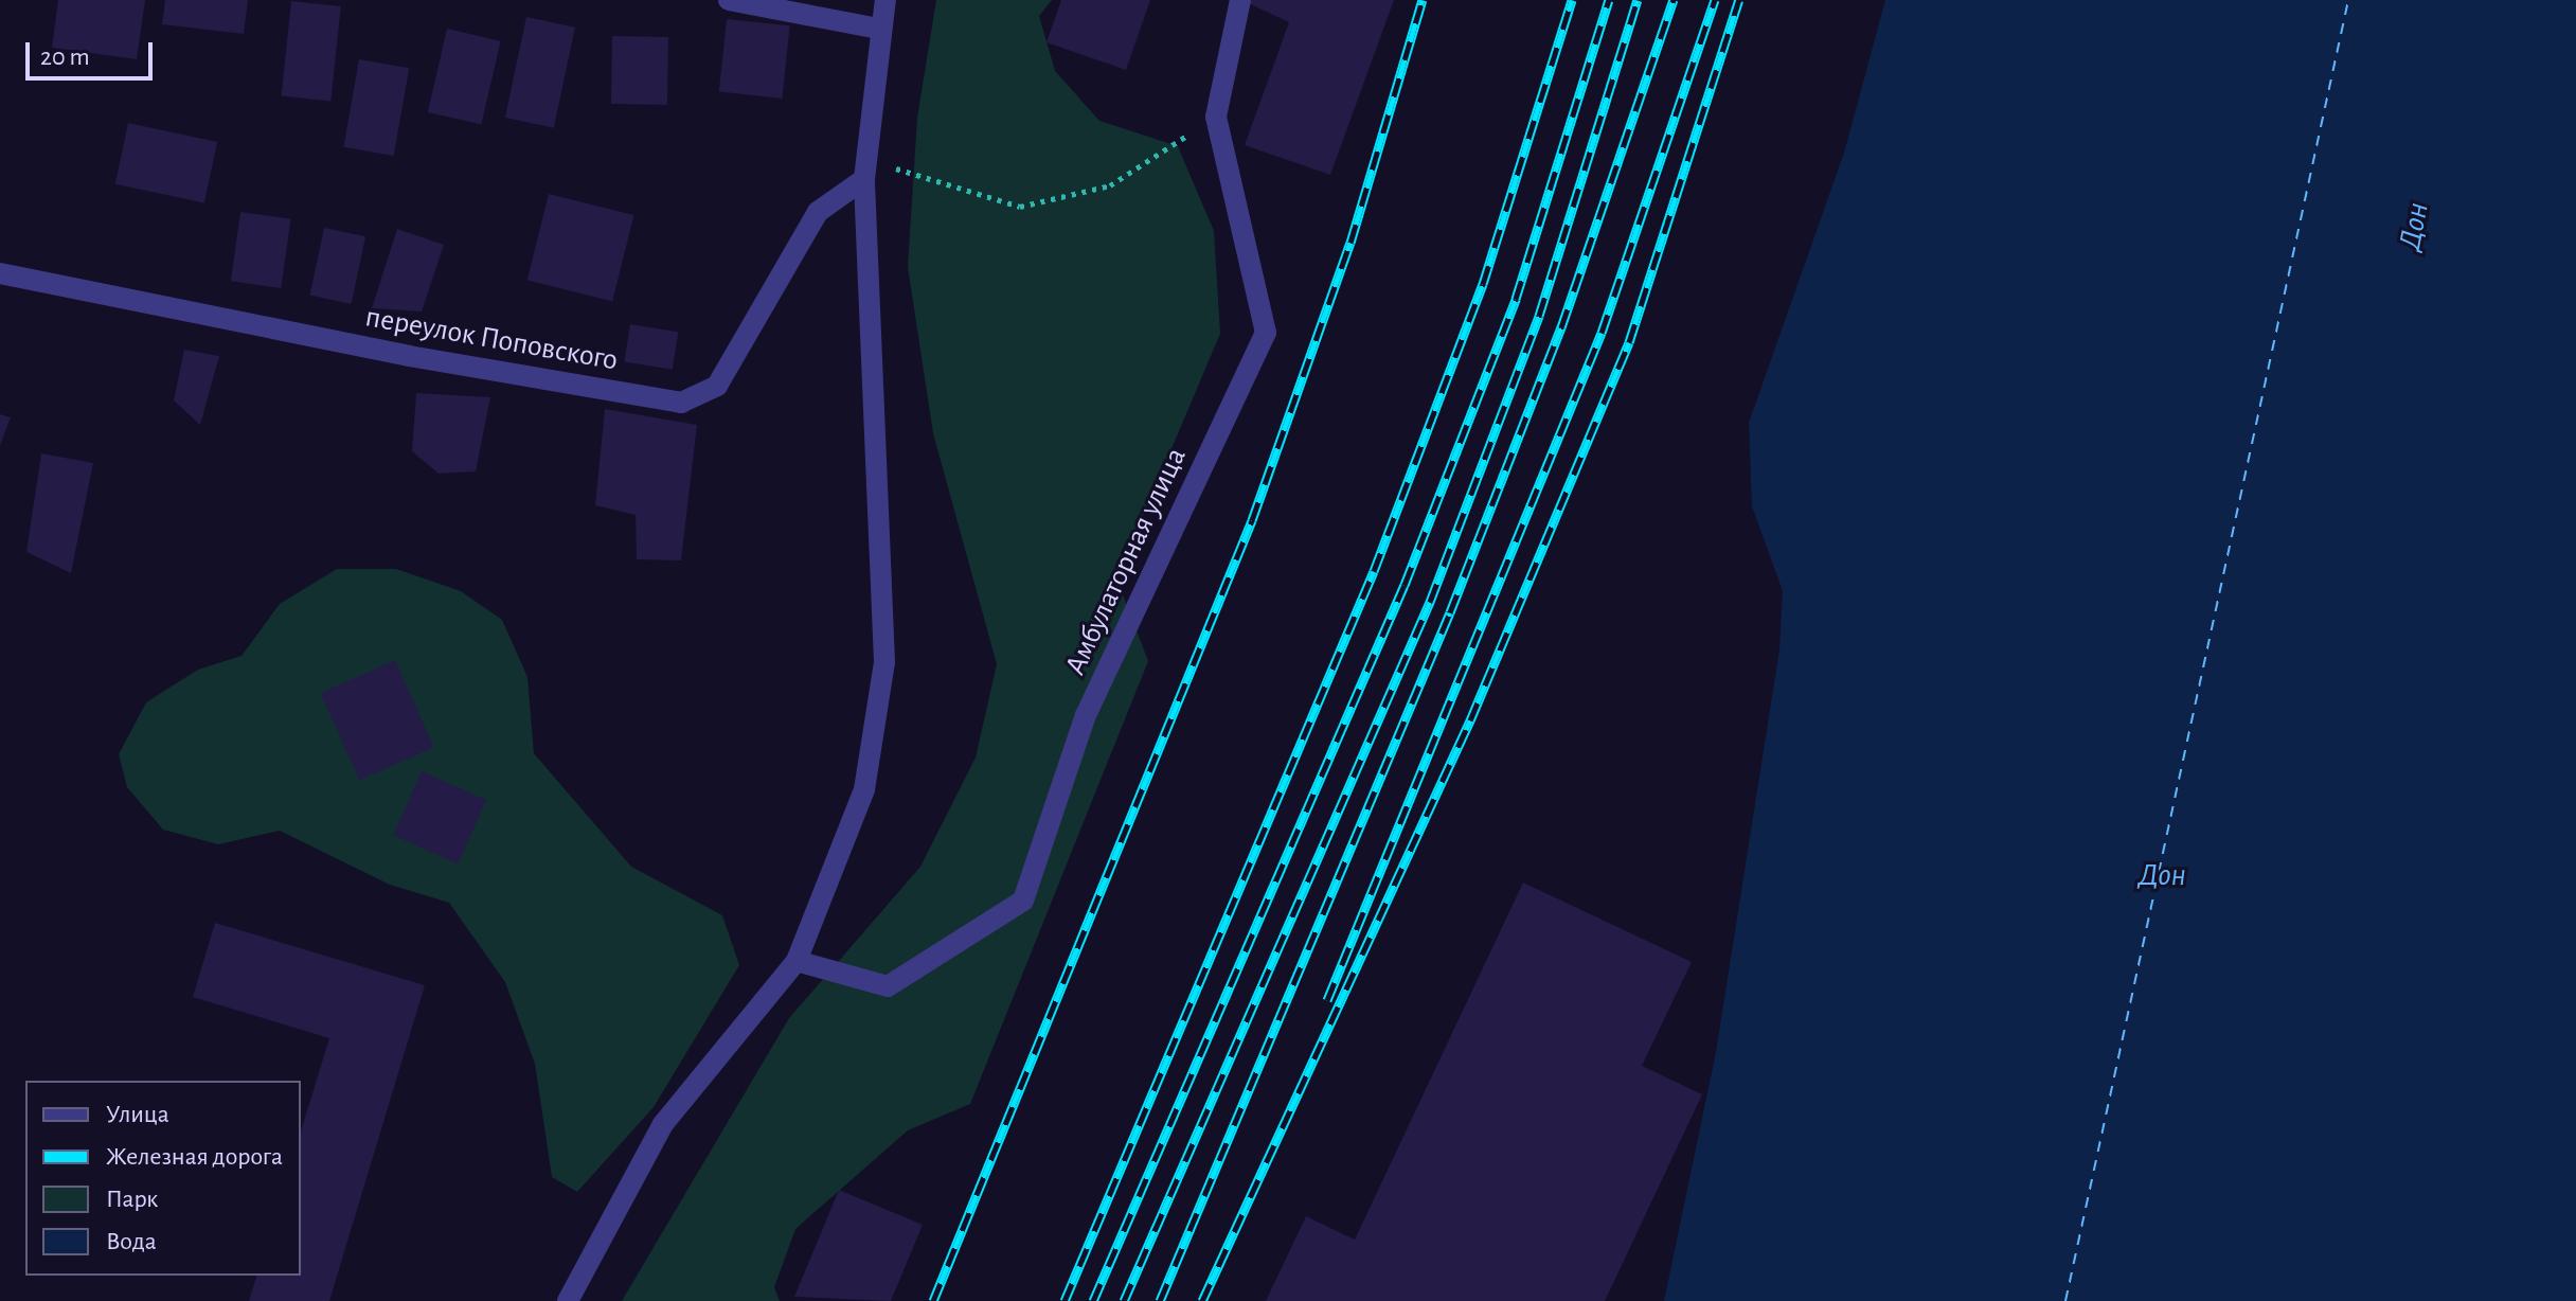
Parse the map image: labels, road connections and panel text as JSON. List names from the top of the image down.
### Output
{
  "streets": {
    "street": ["переулок Поповского", "Амбулаторная улица"]
  },
  "water": ["Дон"],
  "legend": [
    "Улица",
    "Железная дорога",
    "Парк",
    "Вода"
  ],
  "scale_bar": "20 m"
}
